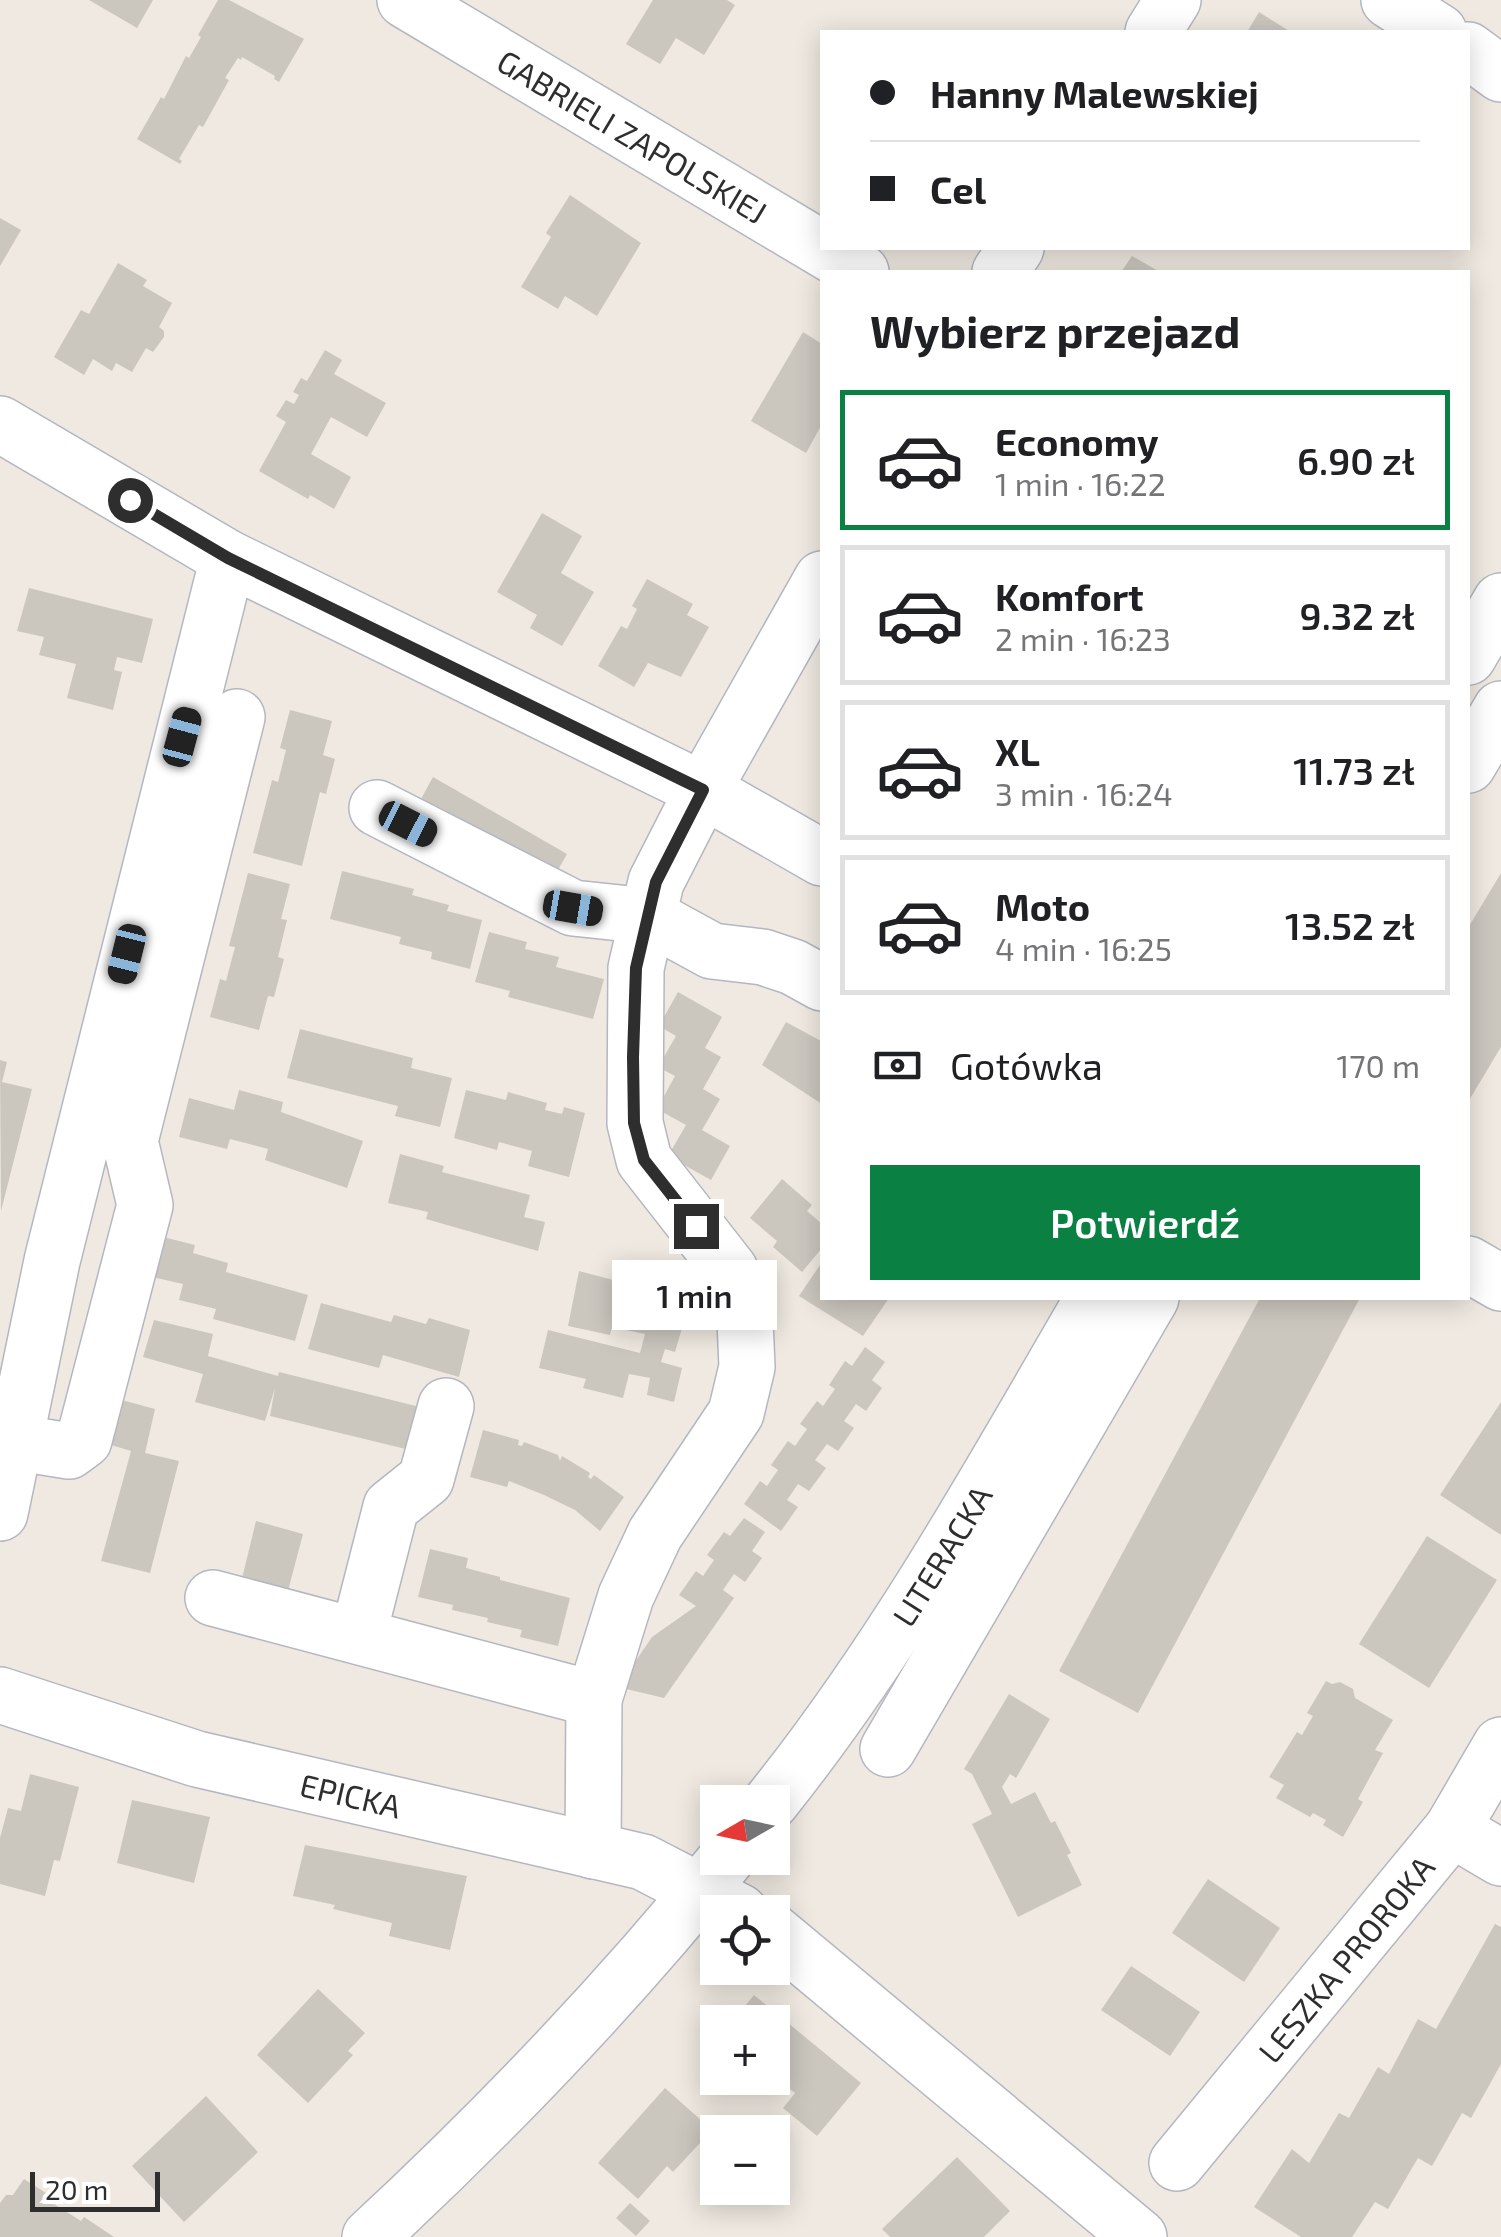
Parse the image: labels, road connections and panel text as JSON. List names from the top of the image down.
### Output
{
  "streets": {
    "street": [
      "GABRIELI ZAPOLSKIEJ",
      "LITERACKA",
      "EPICKA",
      "LESZKA PROROKA"
    ]
  },
  "scale_bar": "20 m",
  "north": "left",
  "page": {
    "banner": ["Hanny Malewskiej", "Cel"],
    "heading": "Wybierz przejazd",
    "list": [
      {
        "name": "Economy",
        "note": "1 min · 16:22",
        "value": "6.90 zł"
      },
      {
        "name": "Komfort",
        "note": "2 min · 16:23",
        "value": "9.32 zł"
      },
      {
        "name": "XL",
        "note": "3 min · 16:24",
        "value": "11.73 zł"
      },
      {
        "name": "Moto",
        "note": "4 min · 16:25",
        "value": "13.52 zł"
      }
    ],
    "pay": ["Gotówka", "170 m"],
    "buttons": "Potwierdź",
    "bubble": "1 min",
    "map_buttons": ["+", "−"],
    "scale": "20 m"
  }
}
